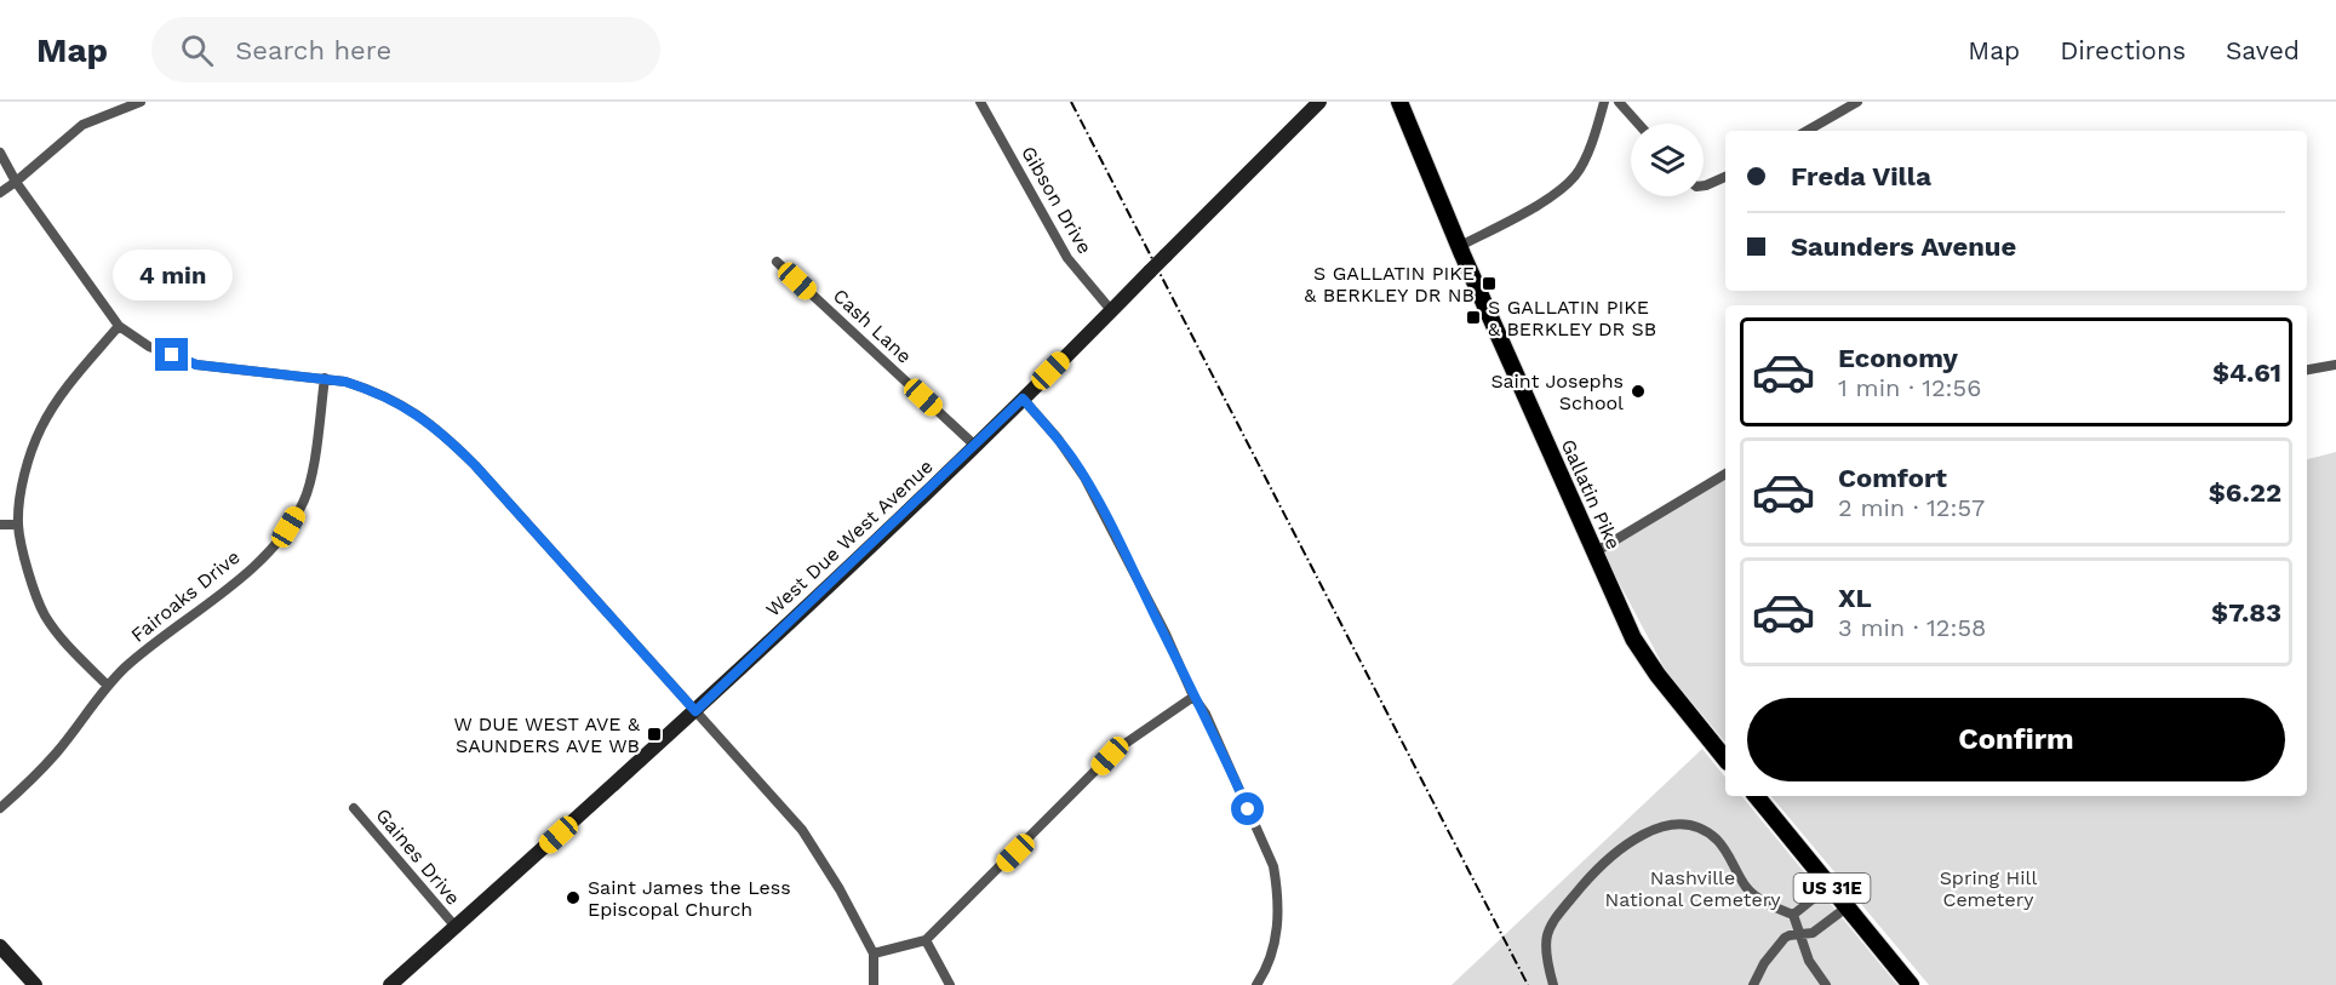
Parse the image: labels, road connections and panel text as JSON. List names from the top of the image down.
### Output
{
  "streets": {
    "main road": ["Gallatin Pike", "West Due West Avenue", "US 31E"],
    "street": [
      "Gibson Drive",
      "Cash Lane",
      "Fairoaks Drive",
      "Gaines Drive"
    ]
  },
  "crossings": [
    ["Gibson Drive", "West Due West Avenue"],
    ["Cash Lane", "West Due West Avenue"],
    ["West Due West Avenue", "Gaines Drive"]
  ],
  "parks": ["Nashville National Cemetery", "Spring Hill Cemetery"],
  "places": {
    "transit": ["S GALLATIN PIKE & BERKLEY DR NB", "S GALLATIN PIKE & BERKLEY DR SB", "W DUE WEST AVE & SAUNDERS AVE WB"],
    "other": ["Saint Josephs School", "Saint James the Less Episcopal Church"]
  },
  "page": {
    "header": "Map",
    "search": "Search here",
    "nav": ["Map", "Directions", "Saved"],
    "banner": ["Freda Villa", "Saunders Avenue"],
    "bubble": "4 min",
    "list": [
      {
        "name": "Economy",
        "note": "1 min · 12:56",
        "value": "$4.61"
      },
      {
        "name": "Comfort",
        "note": "2 min · 12:57",
        "value": "$6.22"
      },
      {
        "name": "XL",
        "note": "3 min · 12:58",
        "value": "$7.83"
      }
    ],
    "buttons": "Confirm"
  }
}
